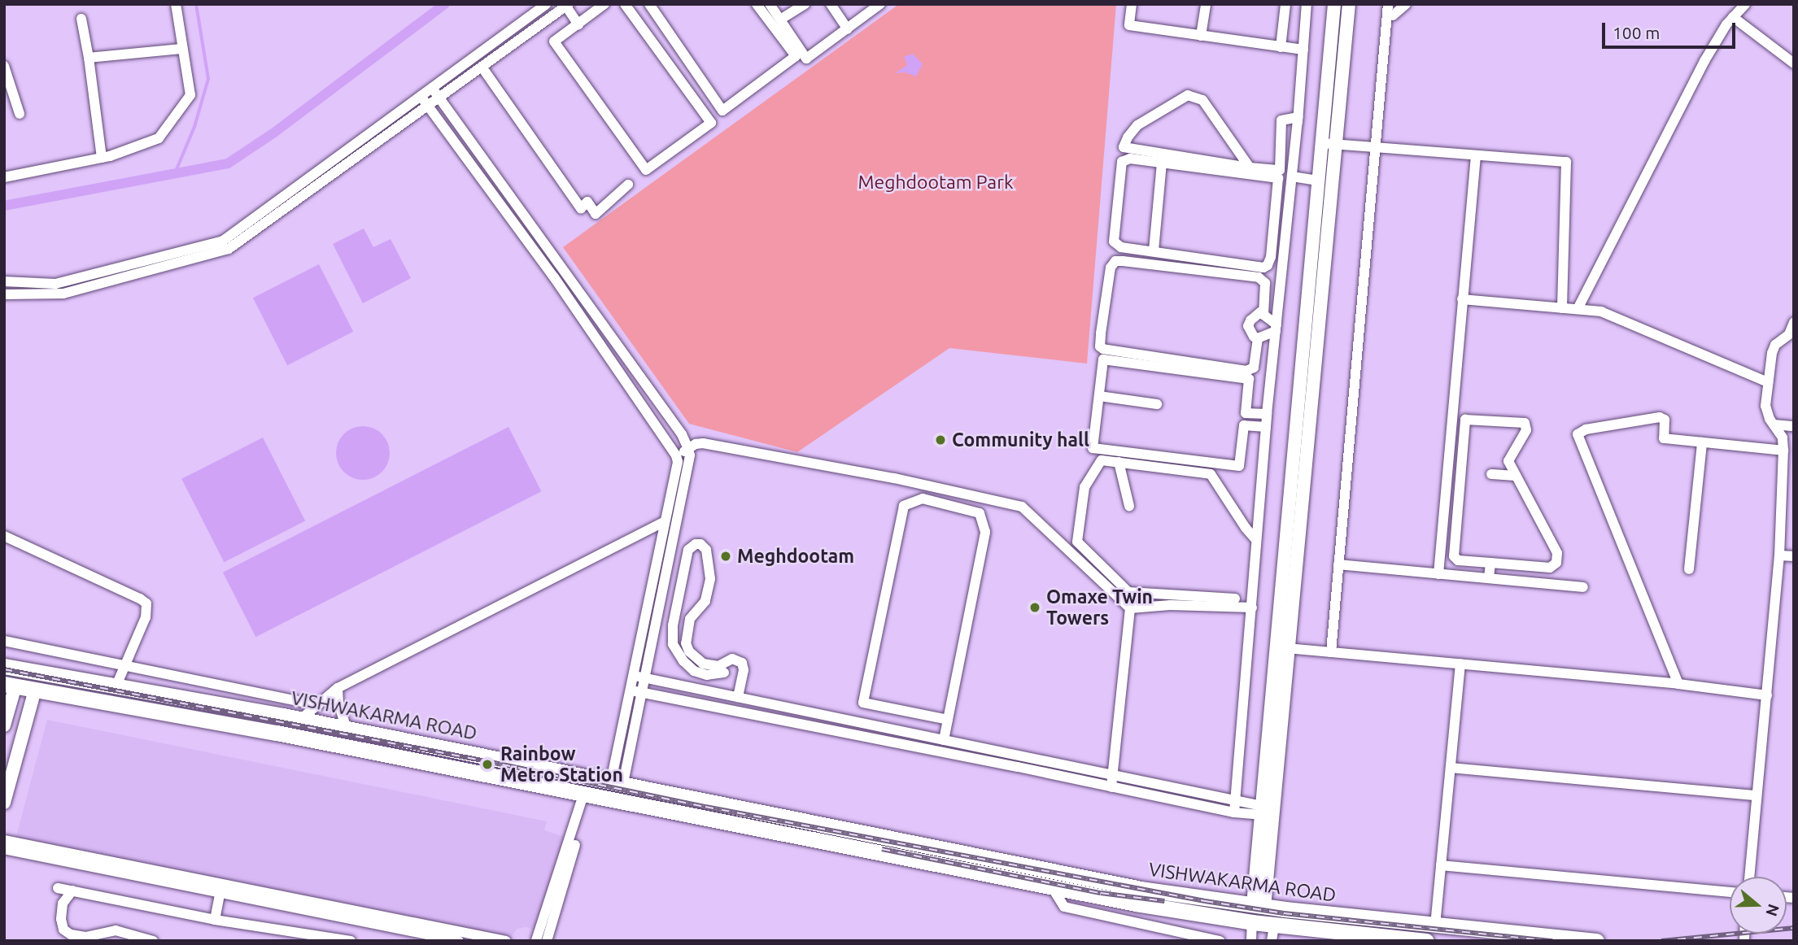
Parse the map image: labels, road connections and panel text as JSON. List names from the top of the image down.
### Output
{
  "streets": {
    "main road": ["VISHWAKARMA ROAD"]
  },
  "parks": ["Meghdootam Park"],
  "places": [
    "Community hall",
    "Meghdootam",
    "Omaxe Twin Towers",
    "Rainbow Metro Station"
  ],
  "scale_bar": "100 m",
  "north": "right"
}
